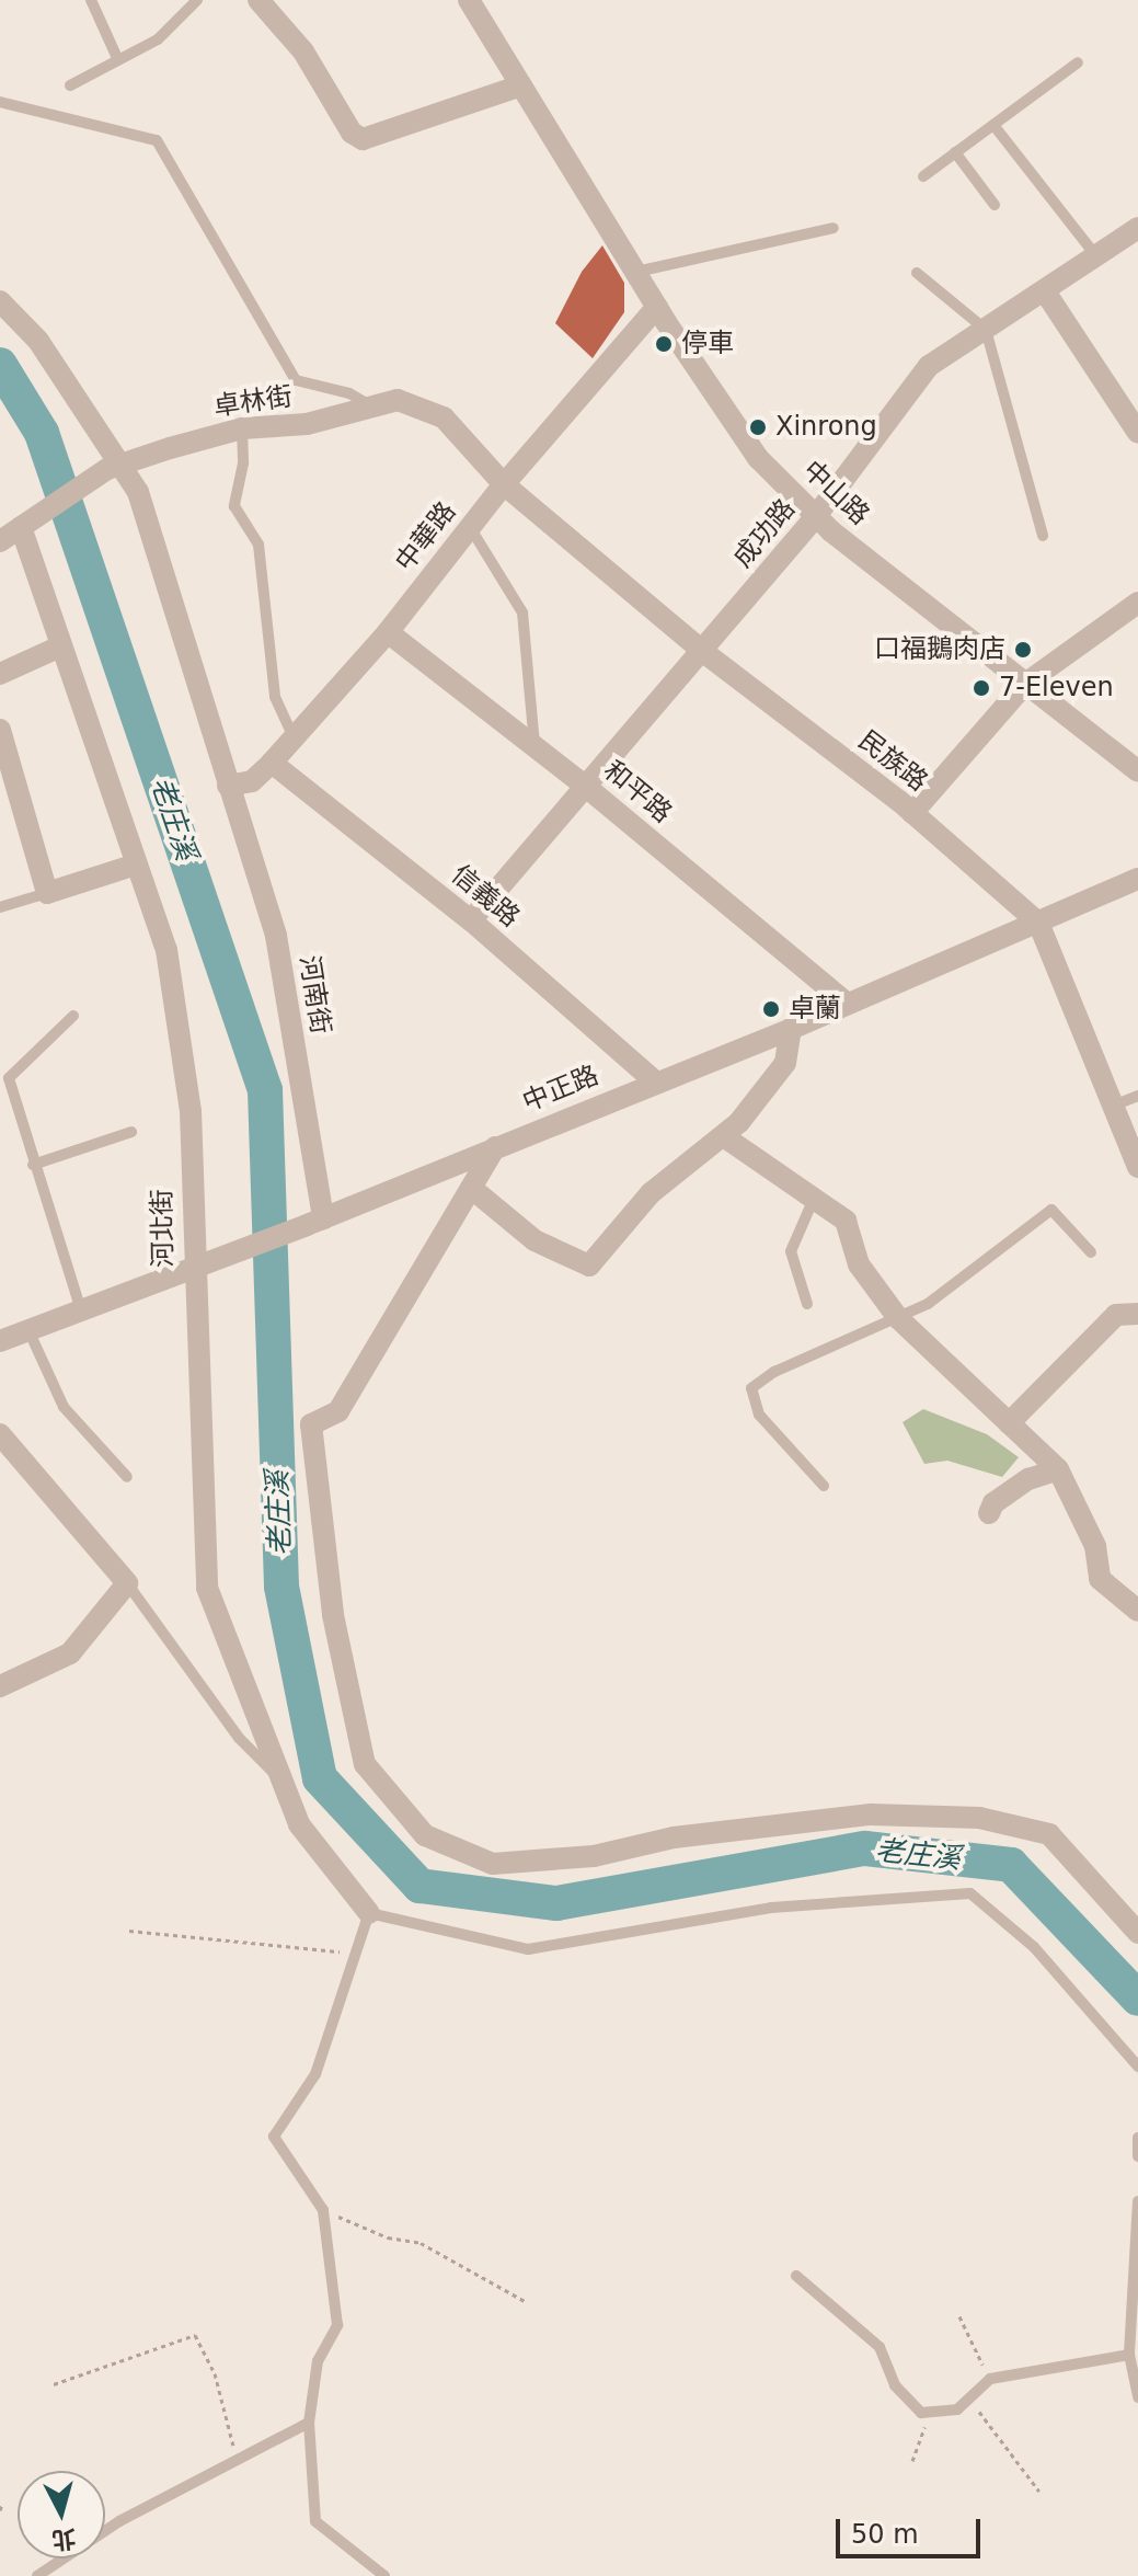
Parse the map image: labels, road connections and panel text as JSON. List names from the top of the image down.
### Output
{
  "streets": {
    "street": [
      "卓林街",
      "中山路",
      "成功路",
      "中華路",
      "民族路",
      "和平路",
      "信義路",
      "河南街",
      "中正路",
      "河北街"
    ]
  },
  "crossings": [
    ["卓林街", "中華路"],
    ["卓林街", "民族路"],
    ["卓林街", "河南街"],
    ["卓林街", "河北街"],
    ["中山路", "成功路"],
    ["中山路", "中華路"],
    ["成功路", "民族路"],
    ["成功路", "和平路"],
    ["成功路", "信義路"],
    ["中華路", "民族路"],
    ["中華路", "和平路"],
    ["中華路", "信義路"],
    ["中華路", "河南街"],
    ["民族路", "中正路"],
    ["和平路", "中正路"],
    ["信義路", "中正路"],
    ["河南街", "中正路"],
    ["中正路", "河北街"]
  ],
  "water": ["老庄溪"],
  "places": [
    "停車",
    "Xinrong",
    "口福鵝肉店",
    "7-Eleven",
    "卓蘭"
  ],
  "scale_bar": "50 m",
  "north": "bottom"
}
